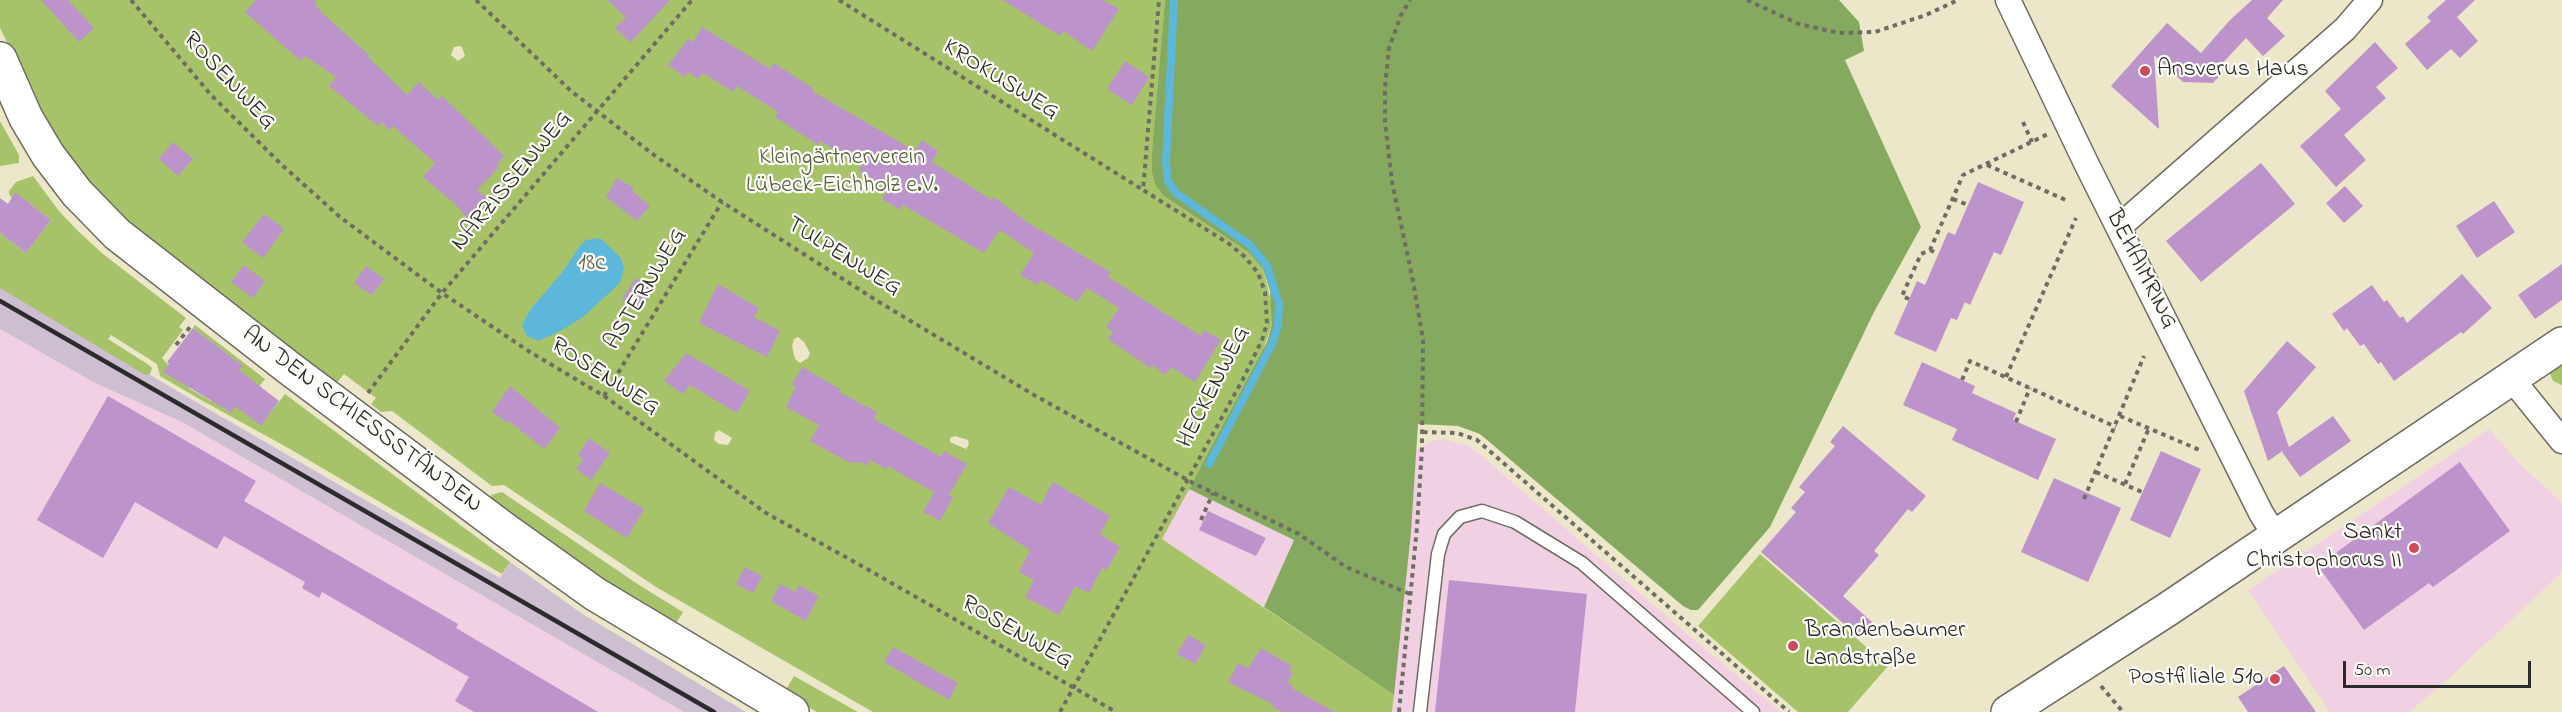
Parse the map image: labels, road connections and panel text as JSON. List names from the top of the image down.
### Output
{
  "streets": {
    "street": ["BEHAIMRING", "AN DEN SCHIESSSTÄNDEN"],
    "path": [
      "KROKUSWEG",
      "ROSENWEG",
      "NARZISSENWEG",
      "TULPENWEG",
      "ASTERNWEG",
      "HECKENWEG"
    ]
  },
  "crossings": [
    ["KROKUSWEG", "HECKENWEG"],
    ["ROSENWEG", "NARZISSENWEG"],
    ["ROSENWEG", "ASTERNWEG"],
    ["ROSENWEG", "HECKENWEG"],
    ["NARZISSENWEG", "TULPENWEG"],
    ["TULPENWEG", "ASTERNWEG"],
    ["TULPENWEG", "HECKENWEG"]
  ],
  "parks": ["Kleingärtnerverein Lübeck-Eichholz e.V.", "18c"],
  "places": [
    "Ansverus Haus",
    "Sankt Christophorus II",
    "Brandenbaumer Landstraße",
    "Postfiliale 510"
  ],
  "scale_bar": "50 m"
}
